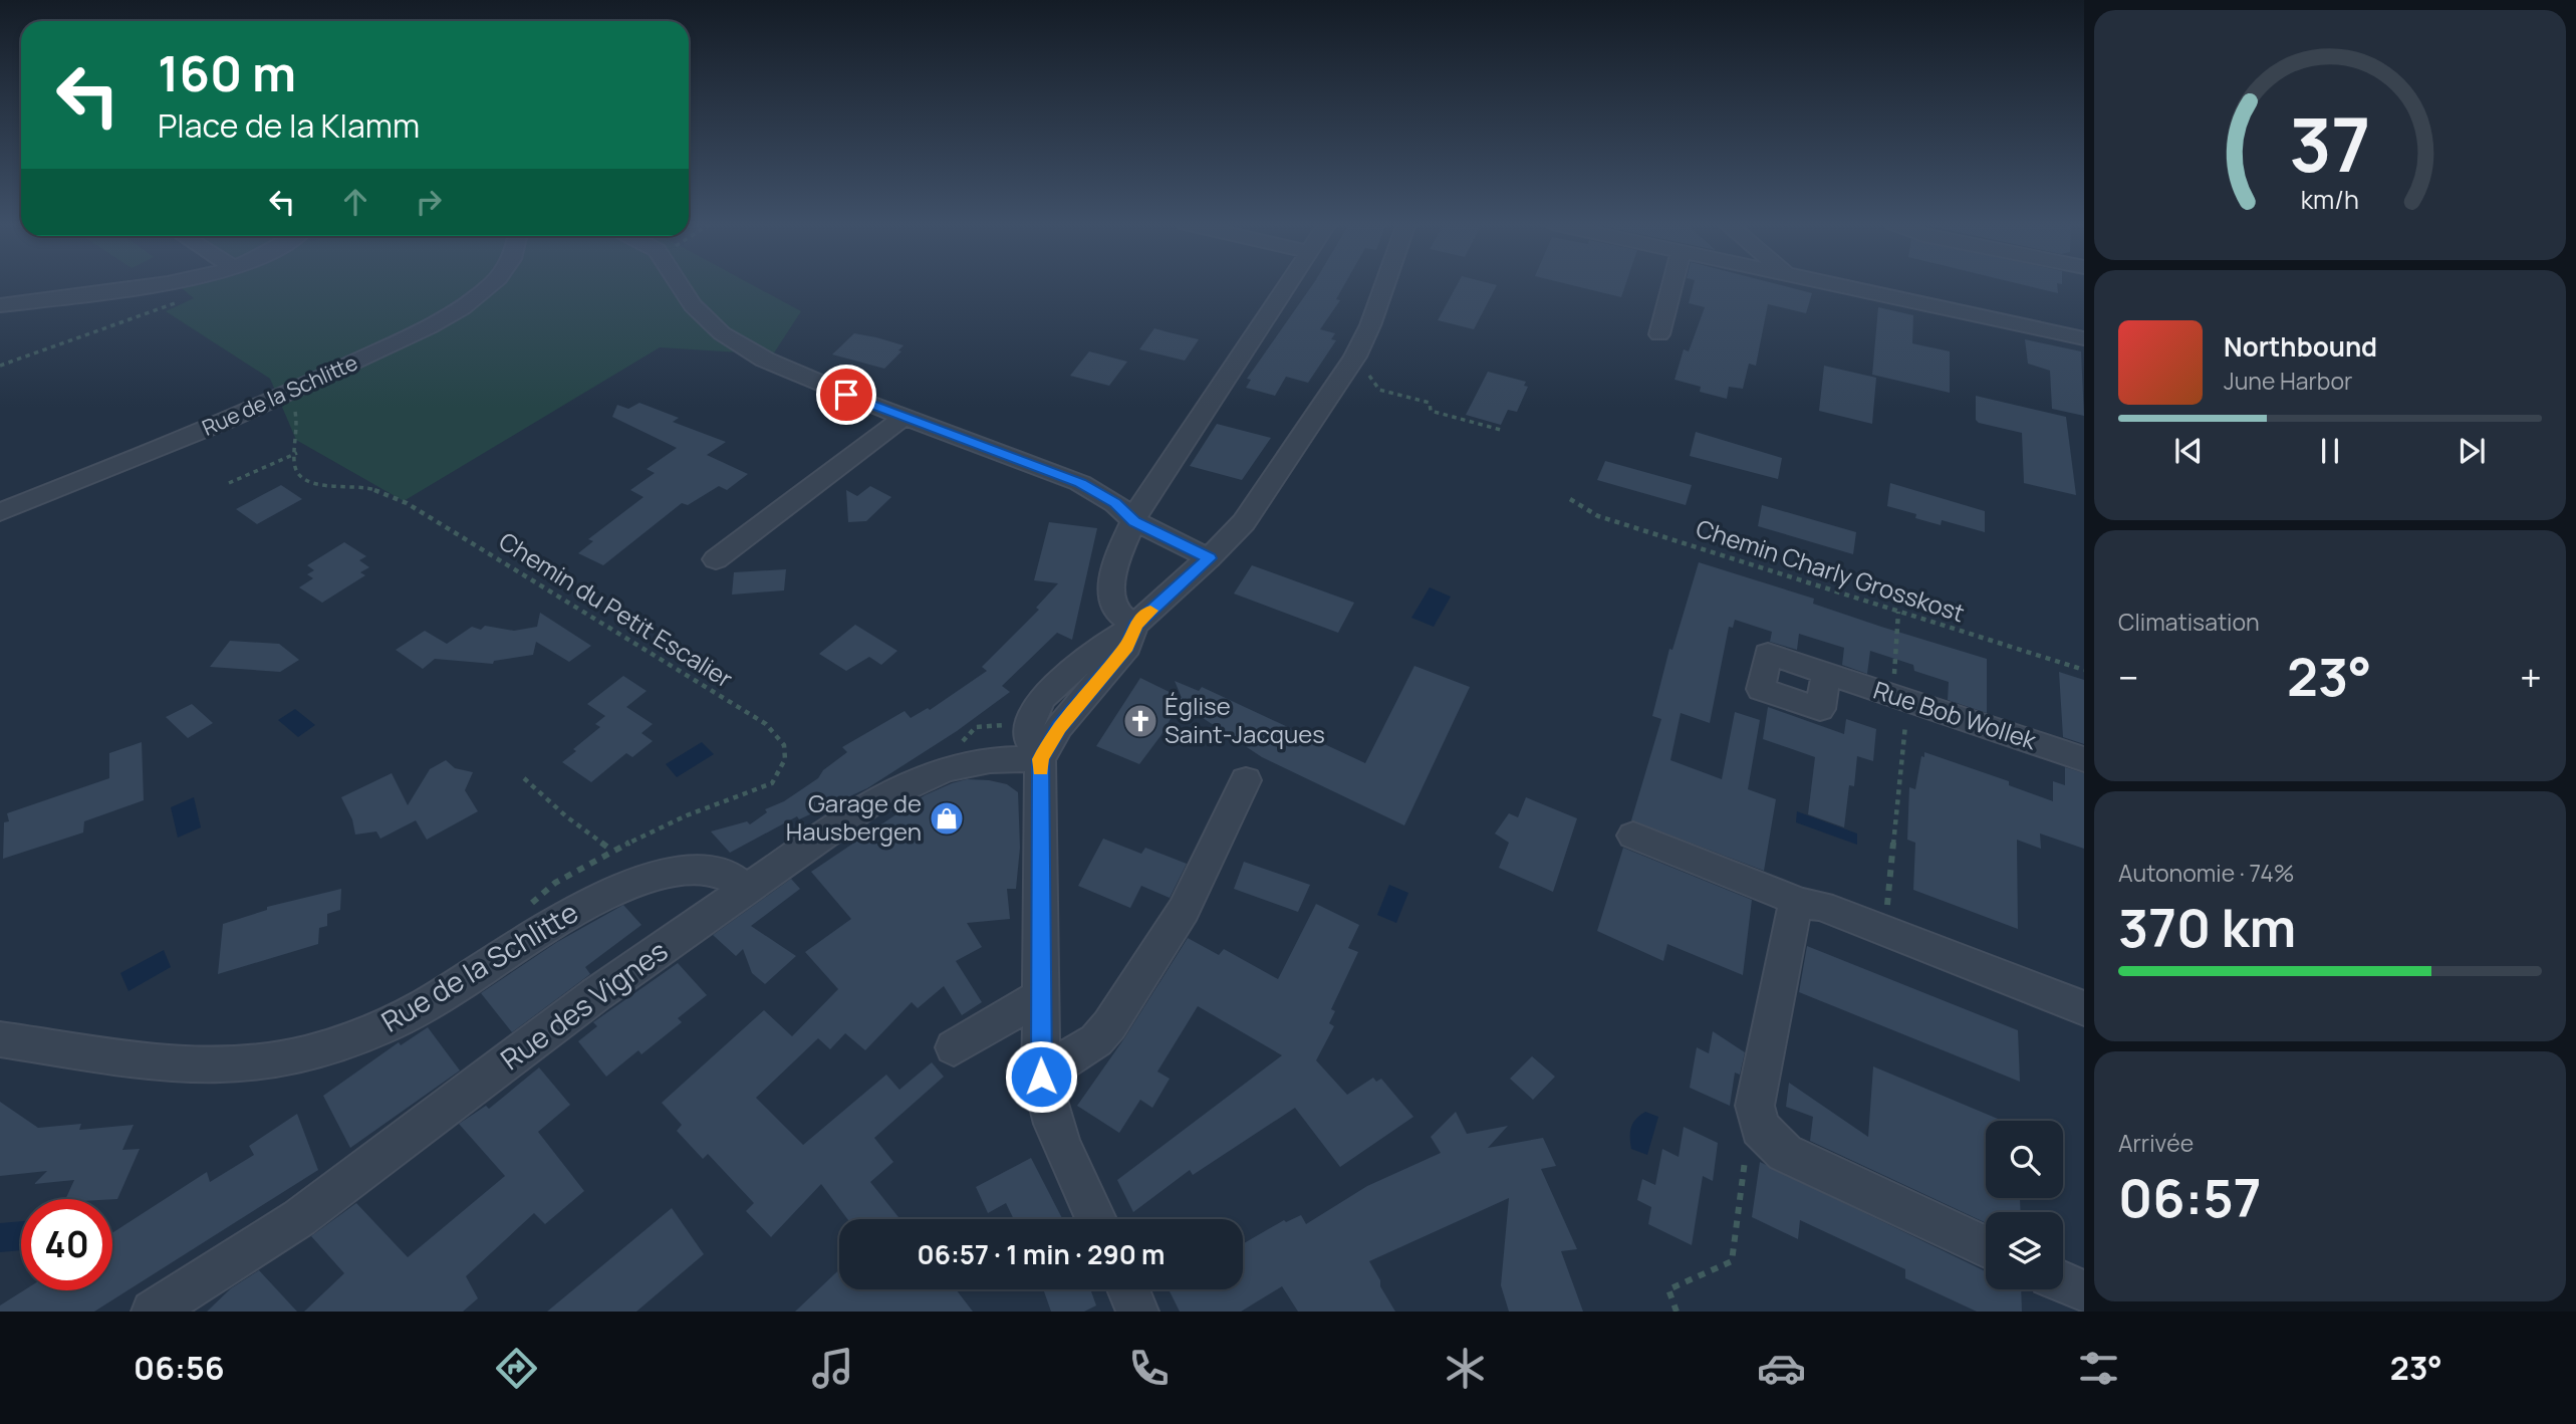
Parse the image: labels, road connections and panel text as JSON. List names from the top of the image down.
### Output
{
  "streets": {
    "street": ["Rue de la Schlitte", "Rue Bob Wollek", "Rue des Vignes"],
    "path": ["Chemin Charly Grosskost", "Chemin du Petit Escalier"]
  },
  "crossings": [
    ["Rue de la Schlitte", "Chemin du Petit Escalier"],
    ["Rue de la Schlitte", "Rue des Vignes"]
  ],
  "places": {
    "church": ["Église Saint-Jacques"],
    "shop": ["Garage de Hausbergen"]
  },
  "page": {
    "turn": ["160 m", "Place de la Klamm"],
    "song": ["Northbound", "June Harbor"],
    "tile": [
      "Climatisation",
      ["Autonomie · 74%", "370 km"],
      ["Arrivée", "06:57"]
    ],
    "heat": ["−", "23°", "+"],
    "limit": "40",
    "trip": "06:57 · 1 min · 290 m",
    "tabs": ["06:56", "23°"],
    "gauge": ["37", "km/h"]
  }
}
